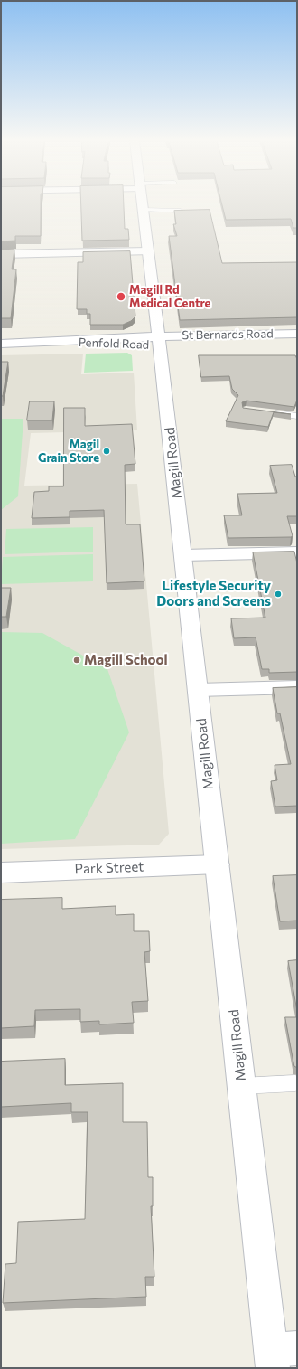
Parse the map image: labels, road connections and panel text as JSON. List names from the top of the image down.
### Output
{
  "streets": {
    "main road": [
      "St Bernards Road",
      "Penfold Road",
      "Magill Road",
      "Park Street"
    ]
  },
  "crossings": [
    ["St Bernards Road", "Penfold Road"],
    ["St Bernards Road", "Magill Road"],
    ["Penfold Road", "Magill Road"],
    ["Magill Road", "Park Street"]
  ],
  "places": [
    "Magill Rd Medical Centre",
    "Magil Grain Store",
    "Lifestyle Security Doors and Screens",
    "Magill School"
  ]
}
